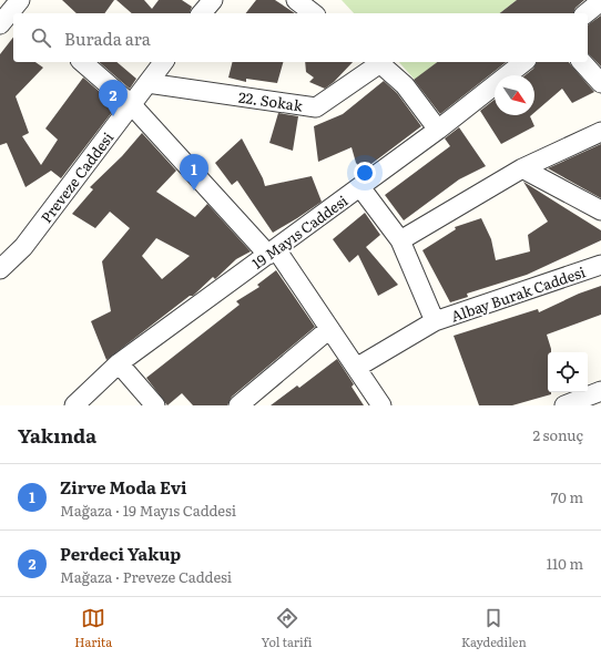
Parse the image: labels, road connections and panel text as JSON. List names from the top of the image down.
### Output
{
  "streets": {
    "street": [
      "22. Sokak",
      "Preveze Caddesi",
      "19 Mayıs Caddesi",
      "Albay Burak Caddesi"
    ]
  },
  "crossings": [
    ["22. Sokak", "Preveze Caddesi"]
  ],
  "north": "bottom right",
  "page": {
    "search": "Burada ara",
    "pins": ["2", "1"],
    "heading": ["Yakında", "2 sonuç"],
    "list": [
      {
        "mark": "1",
        "name": "Zirve Moda Evi",
        "note": "Mağaza · 19 Mayıs Caddesi",
        "value": "70 m"
      },
      {
        "mark": "2",
        "name": "Perdeci Yakup",
        "note": "Mağaza · Preveze Caddesi",
        "value": "110 m"
      }
    ],
    "nav": ["Harita", "Yol tarifi", "Kaydedilen"]
  }
}
